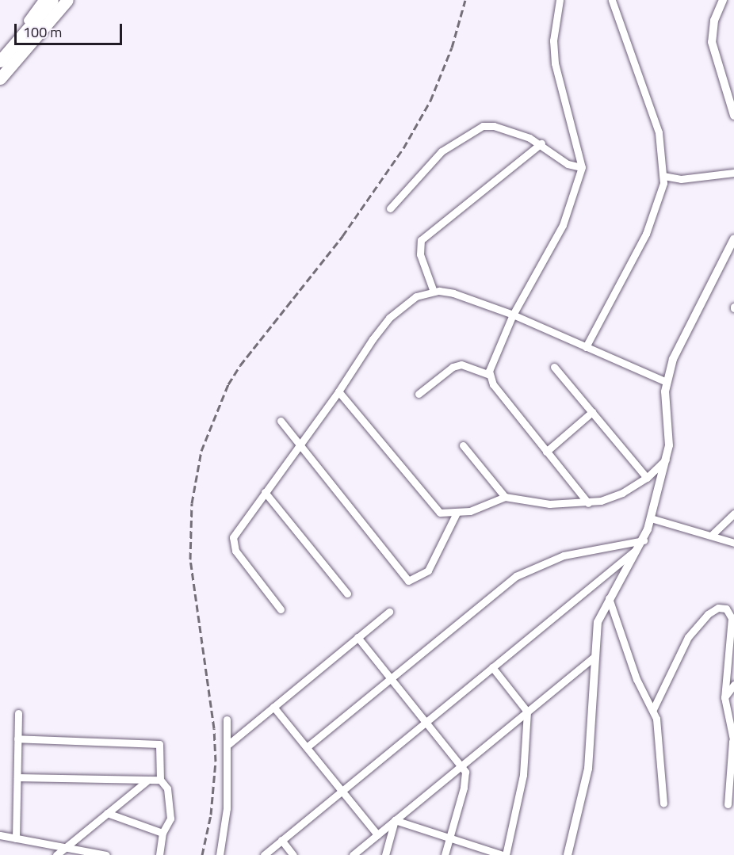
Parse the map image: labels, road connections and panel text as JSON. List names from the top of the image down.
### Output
{
  "scale_bar": "100 m"
}
